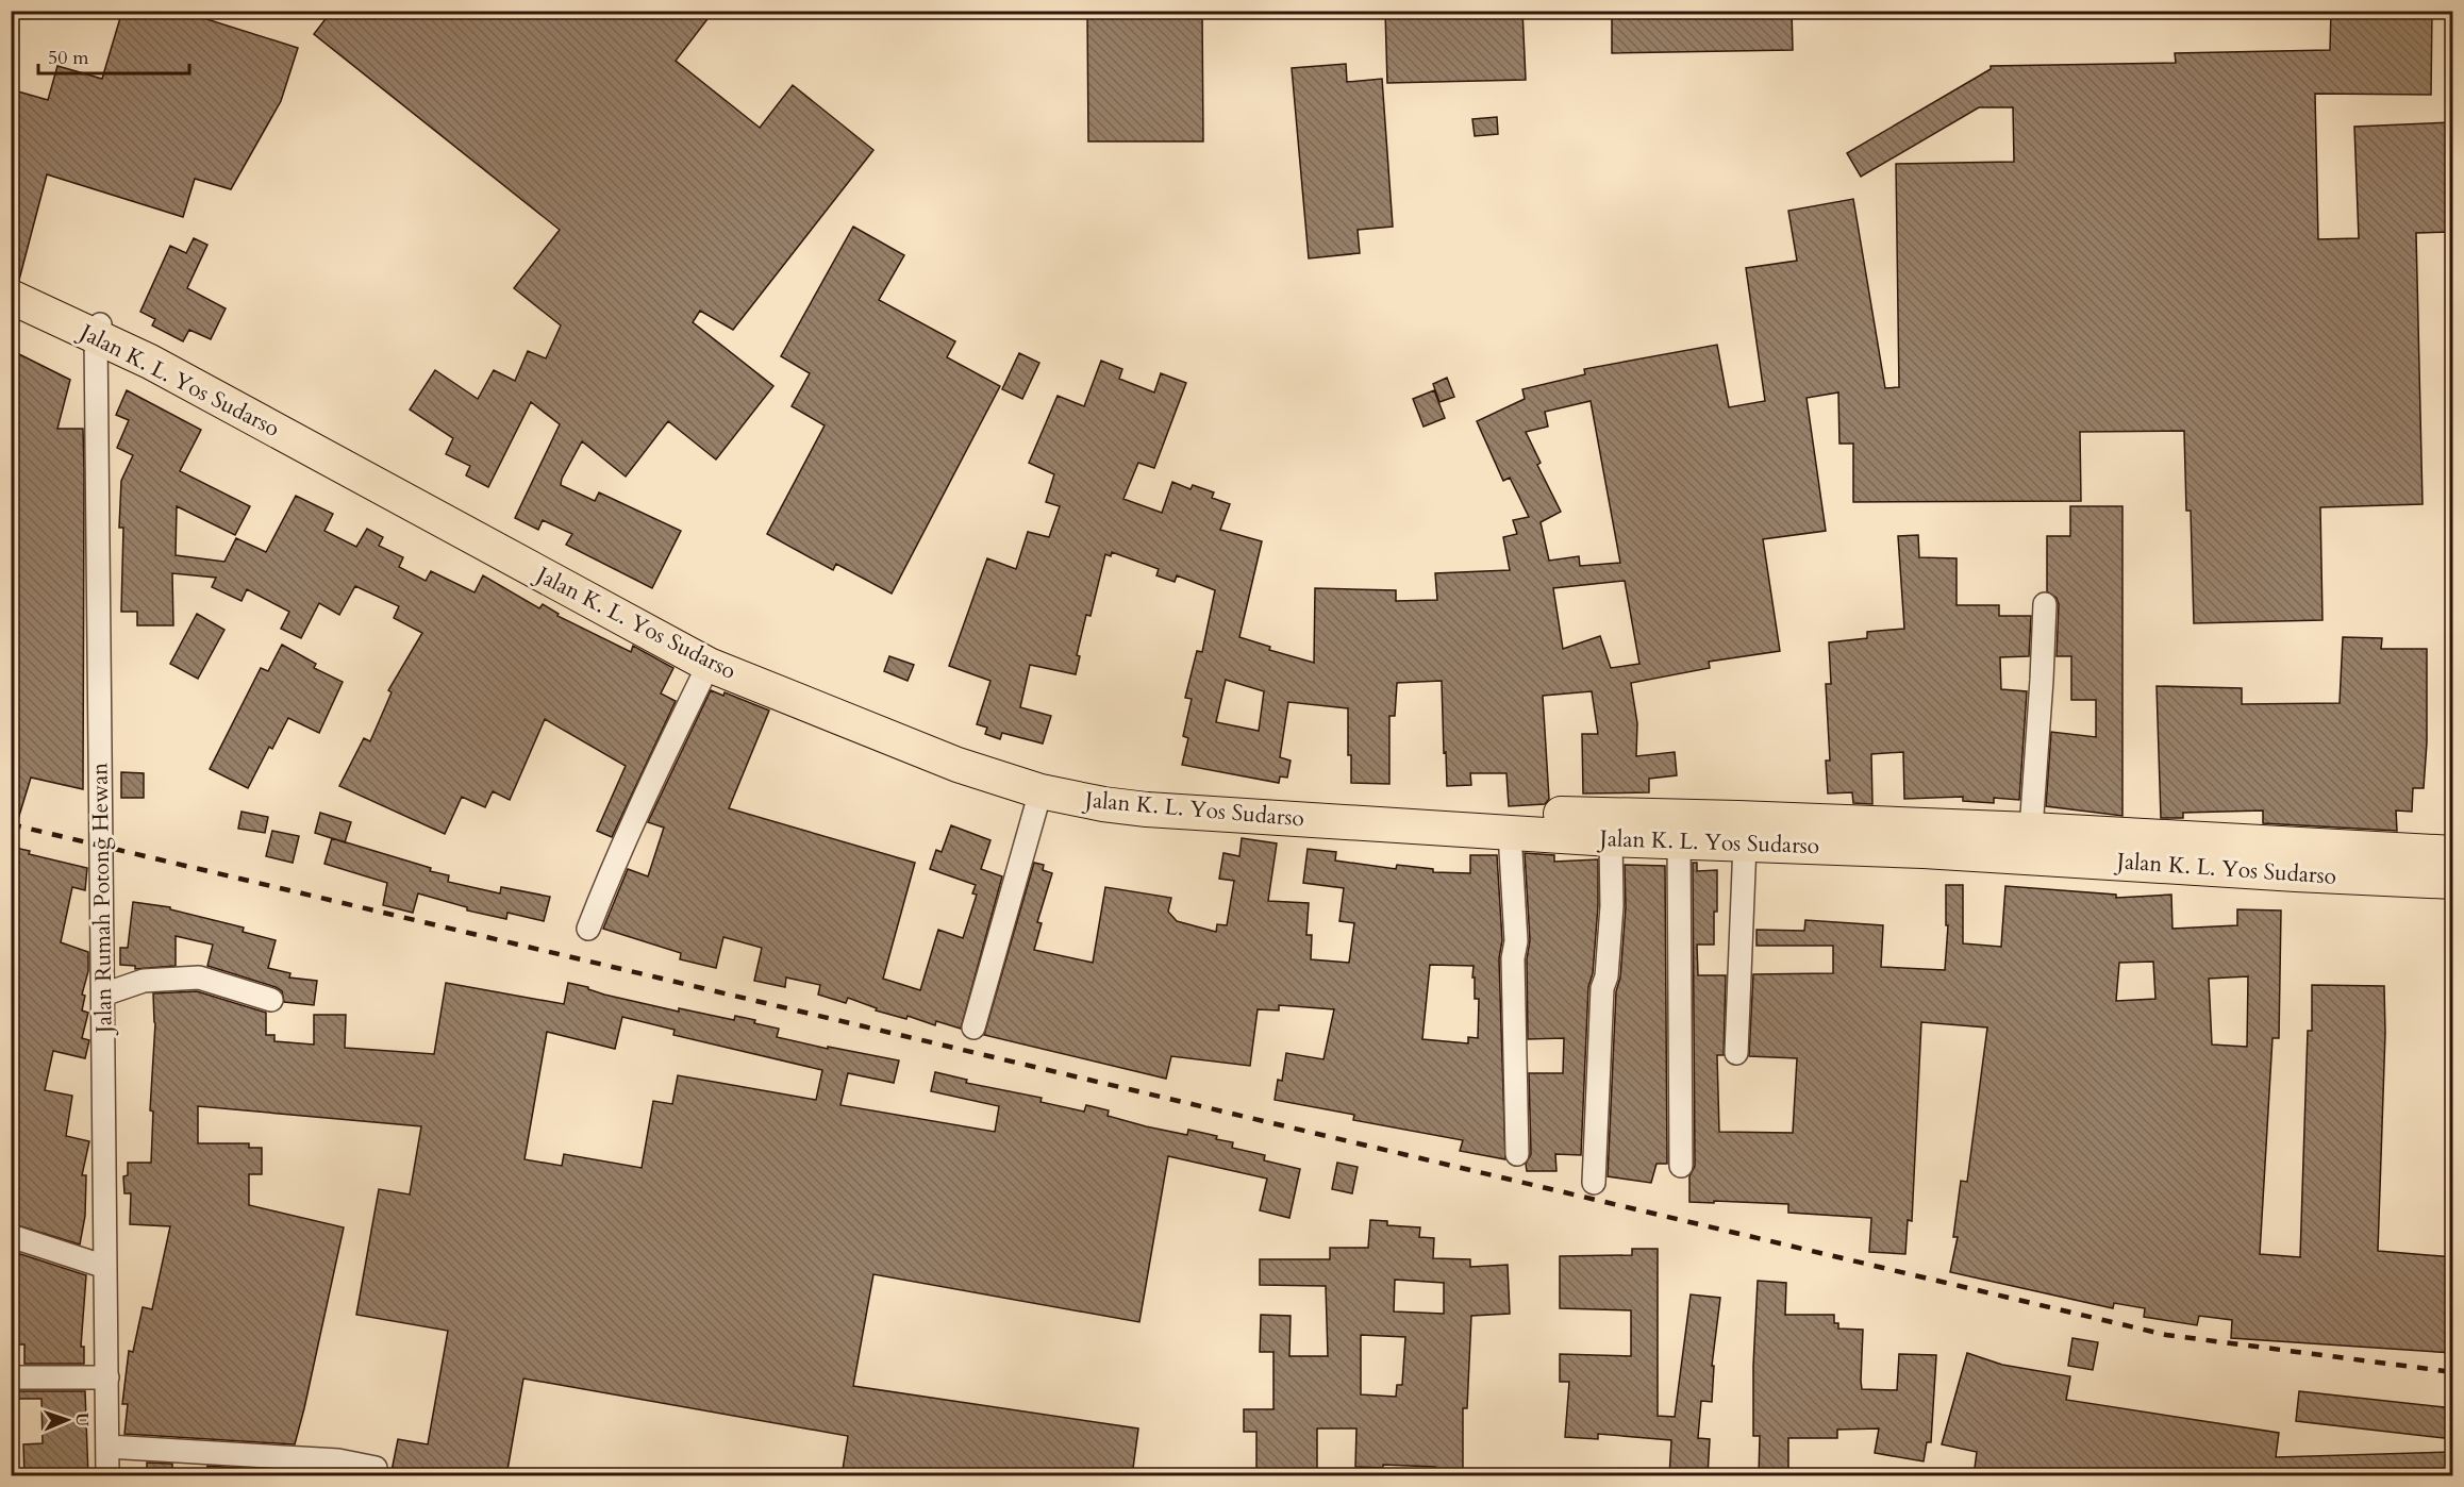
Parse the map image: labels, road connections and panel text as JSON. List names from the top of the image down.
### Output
{
  "streets": {
    "highway": ["Jalan K. L. Yos Sudarso"],
    "street": ["Jalan Rumah Potong Hewan"]
  },
  "crossings": [
    ["Jalan K. L. Yos Sudarso", "Jalan Rumah Potong Hewan"]
  ],
  "scale_bar": "50 m",
  "north": "right"
}
